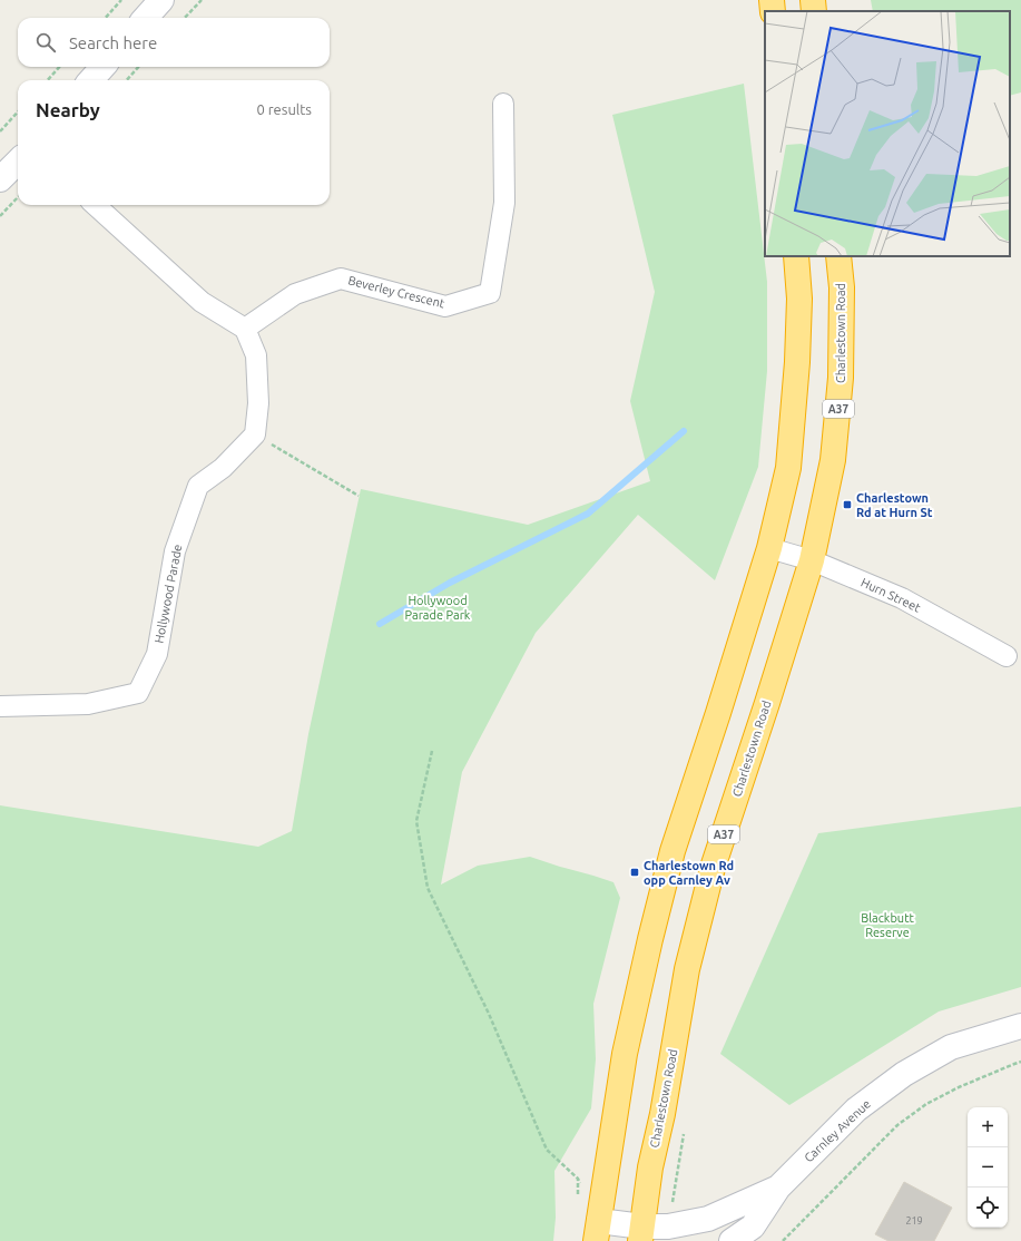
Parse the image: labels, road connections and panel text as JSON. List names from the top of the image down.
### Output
{
  "streets": {
    "highway": ["Charlestown Road", "A37"],
    "main road": ["Carnley Avenue"],
    "street": ["Beverley Crescent", "Hollywood Parade", "Hurn Street"]
  },
  "crossings": [
    ["Charlestown Road", "Hurn Street"],
    ["Charlestown Road", "Carnley Avenue"]
  ],
  "parks": ["Hollywood Parade Park", "Blackbutt Reserve"],
  "places": {
    "transit": ["Charlestown Rd at Hurn St", "Charlestown Rd opp Carnley Av"]
  },
  "house_numbers": ["219"],
  "page": {
    "search": "Search here",
    "heading": ["Nearby", "0 results"],
    "map_buttons": ["+", "−"]
  }
}
